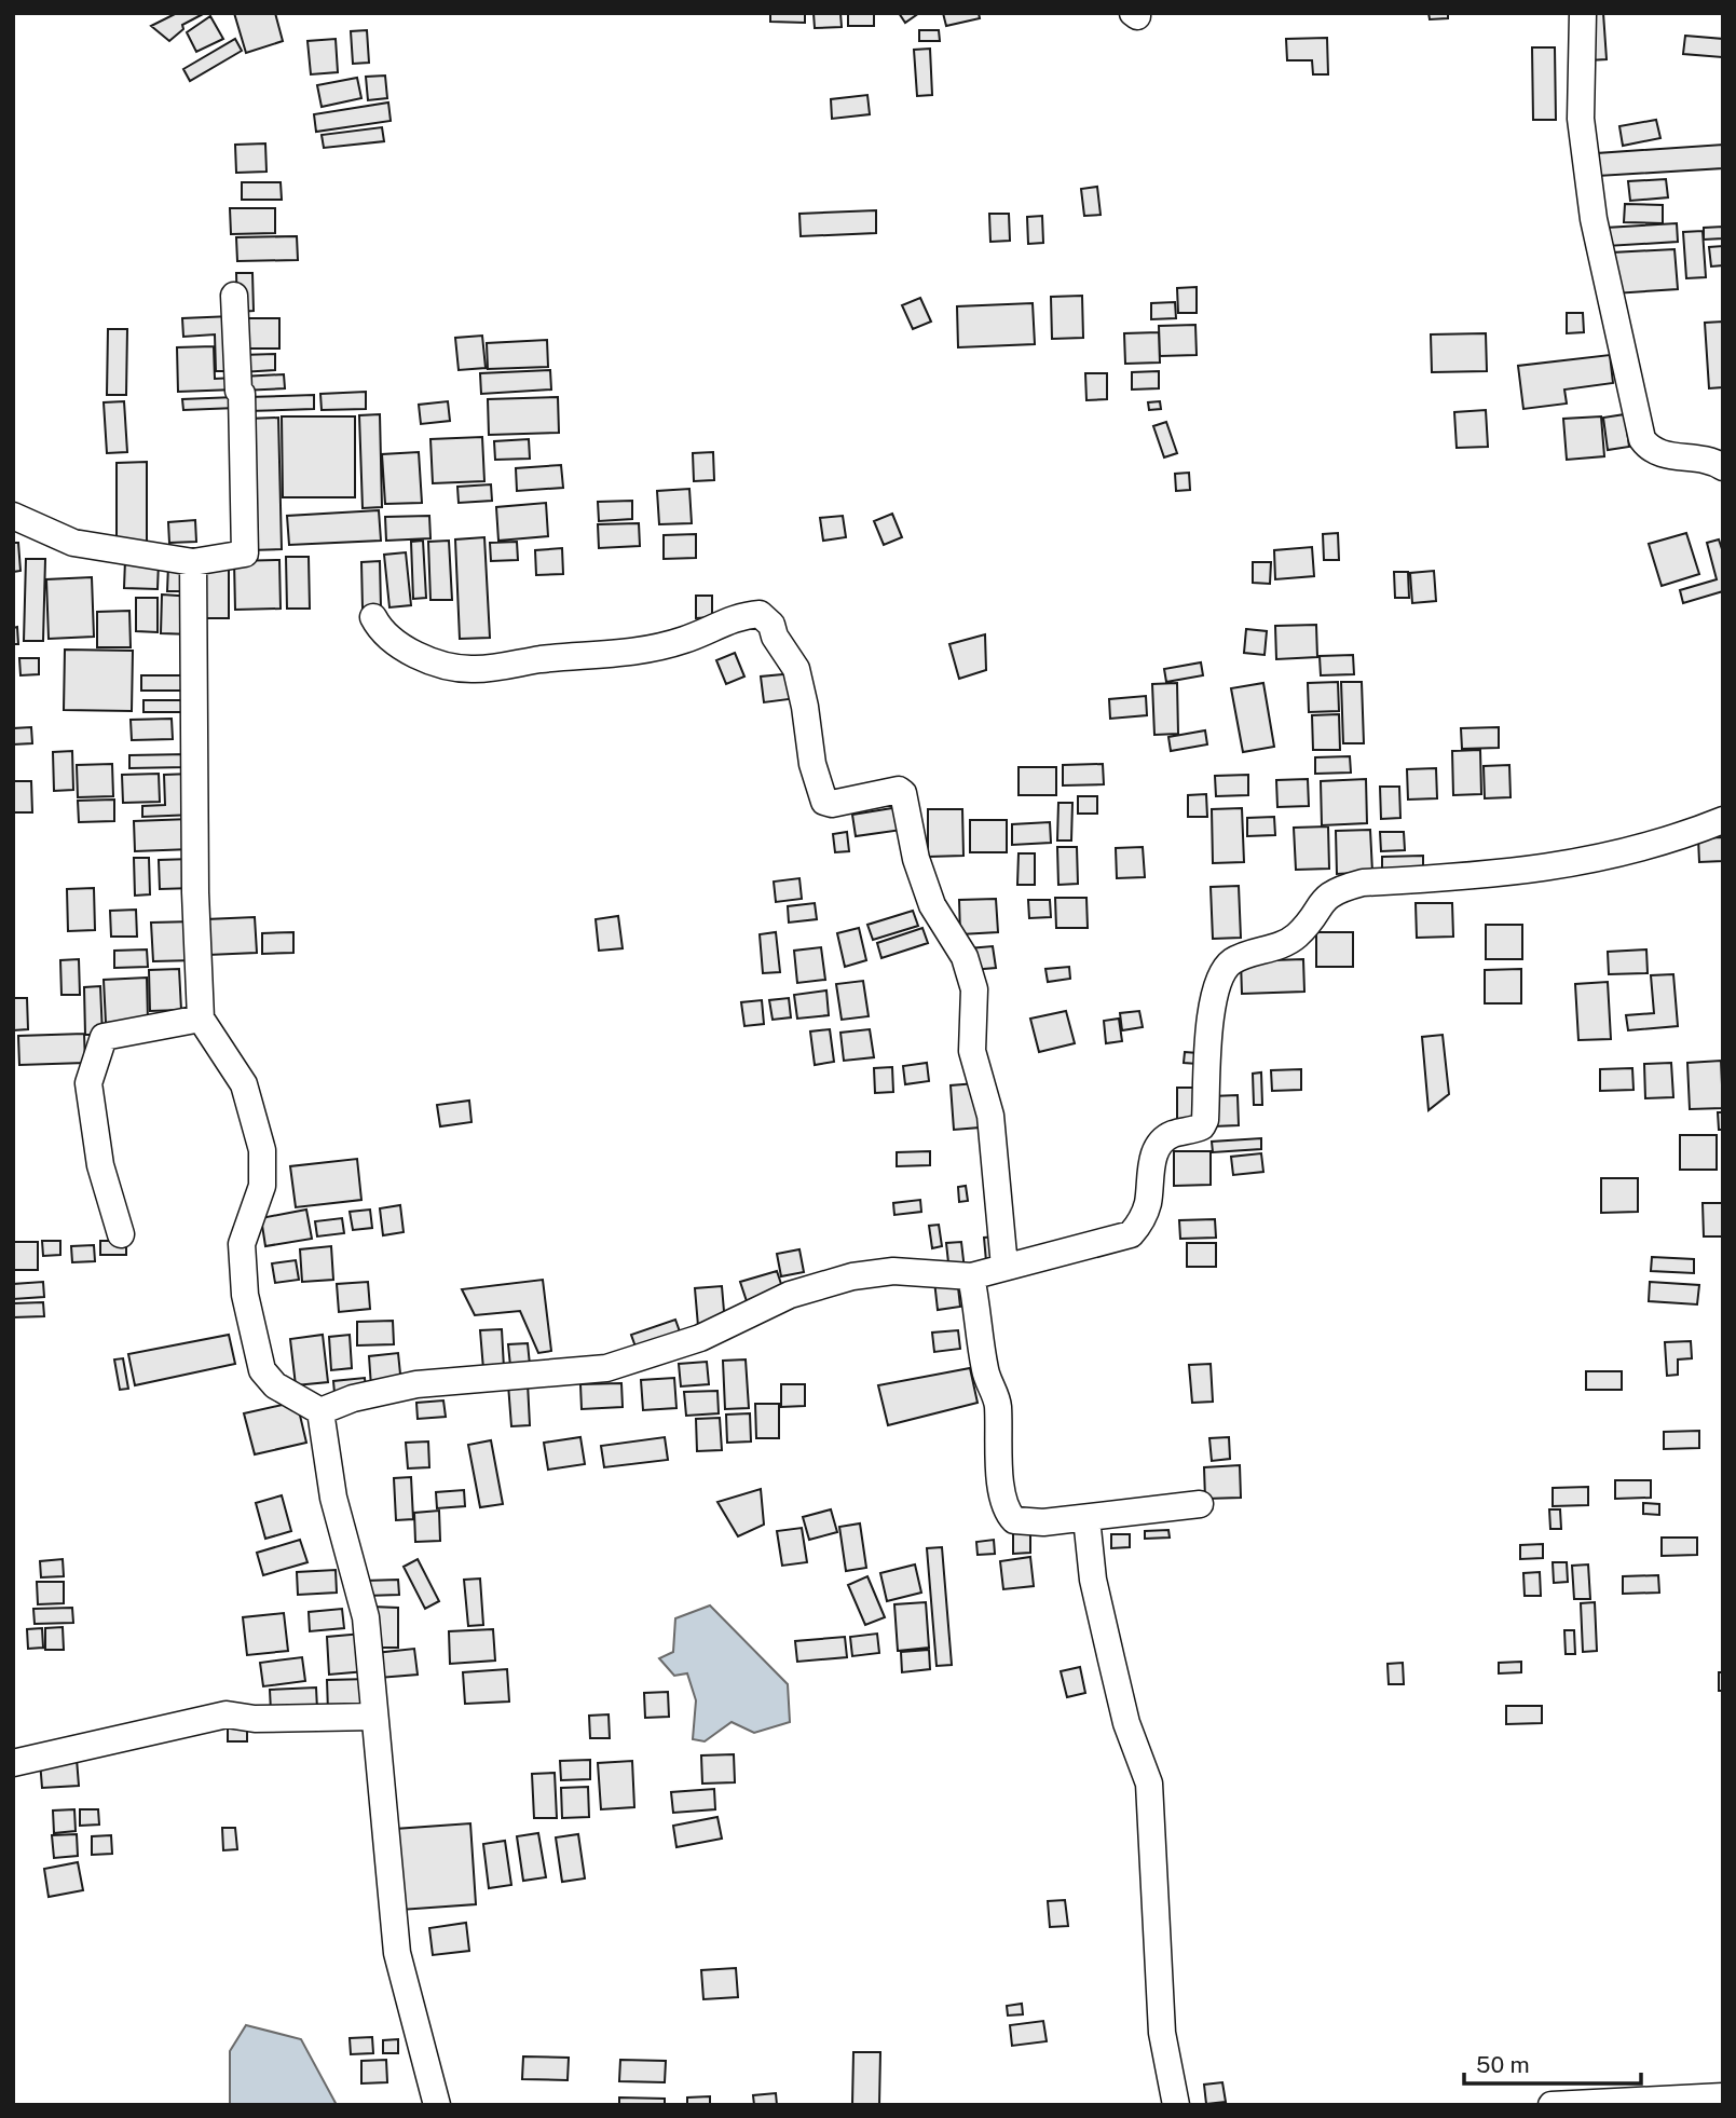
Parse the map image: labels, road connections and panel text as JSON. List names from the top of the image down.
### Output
{
  "scale_bar": "50 m"
}
